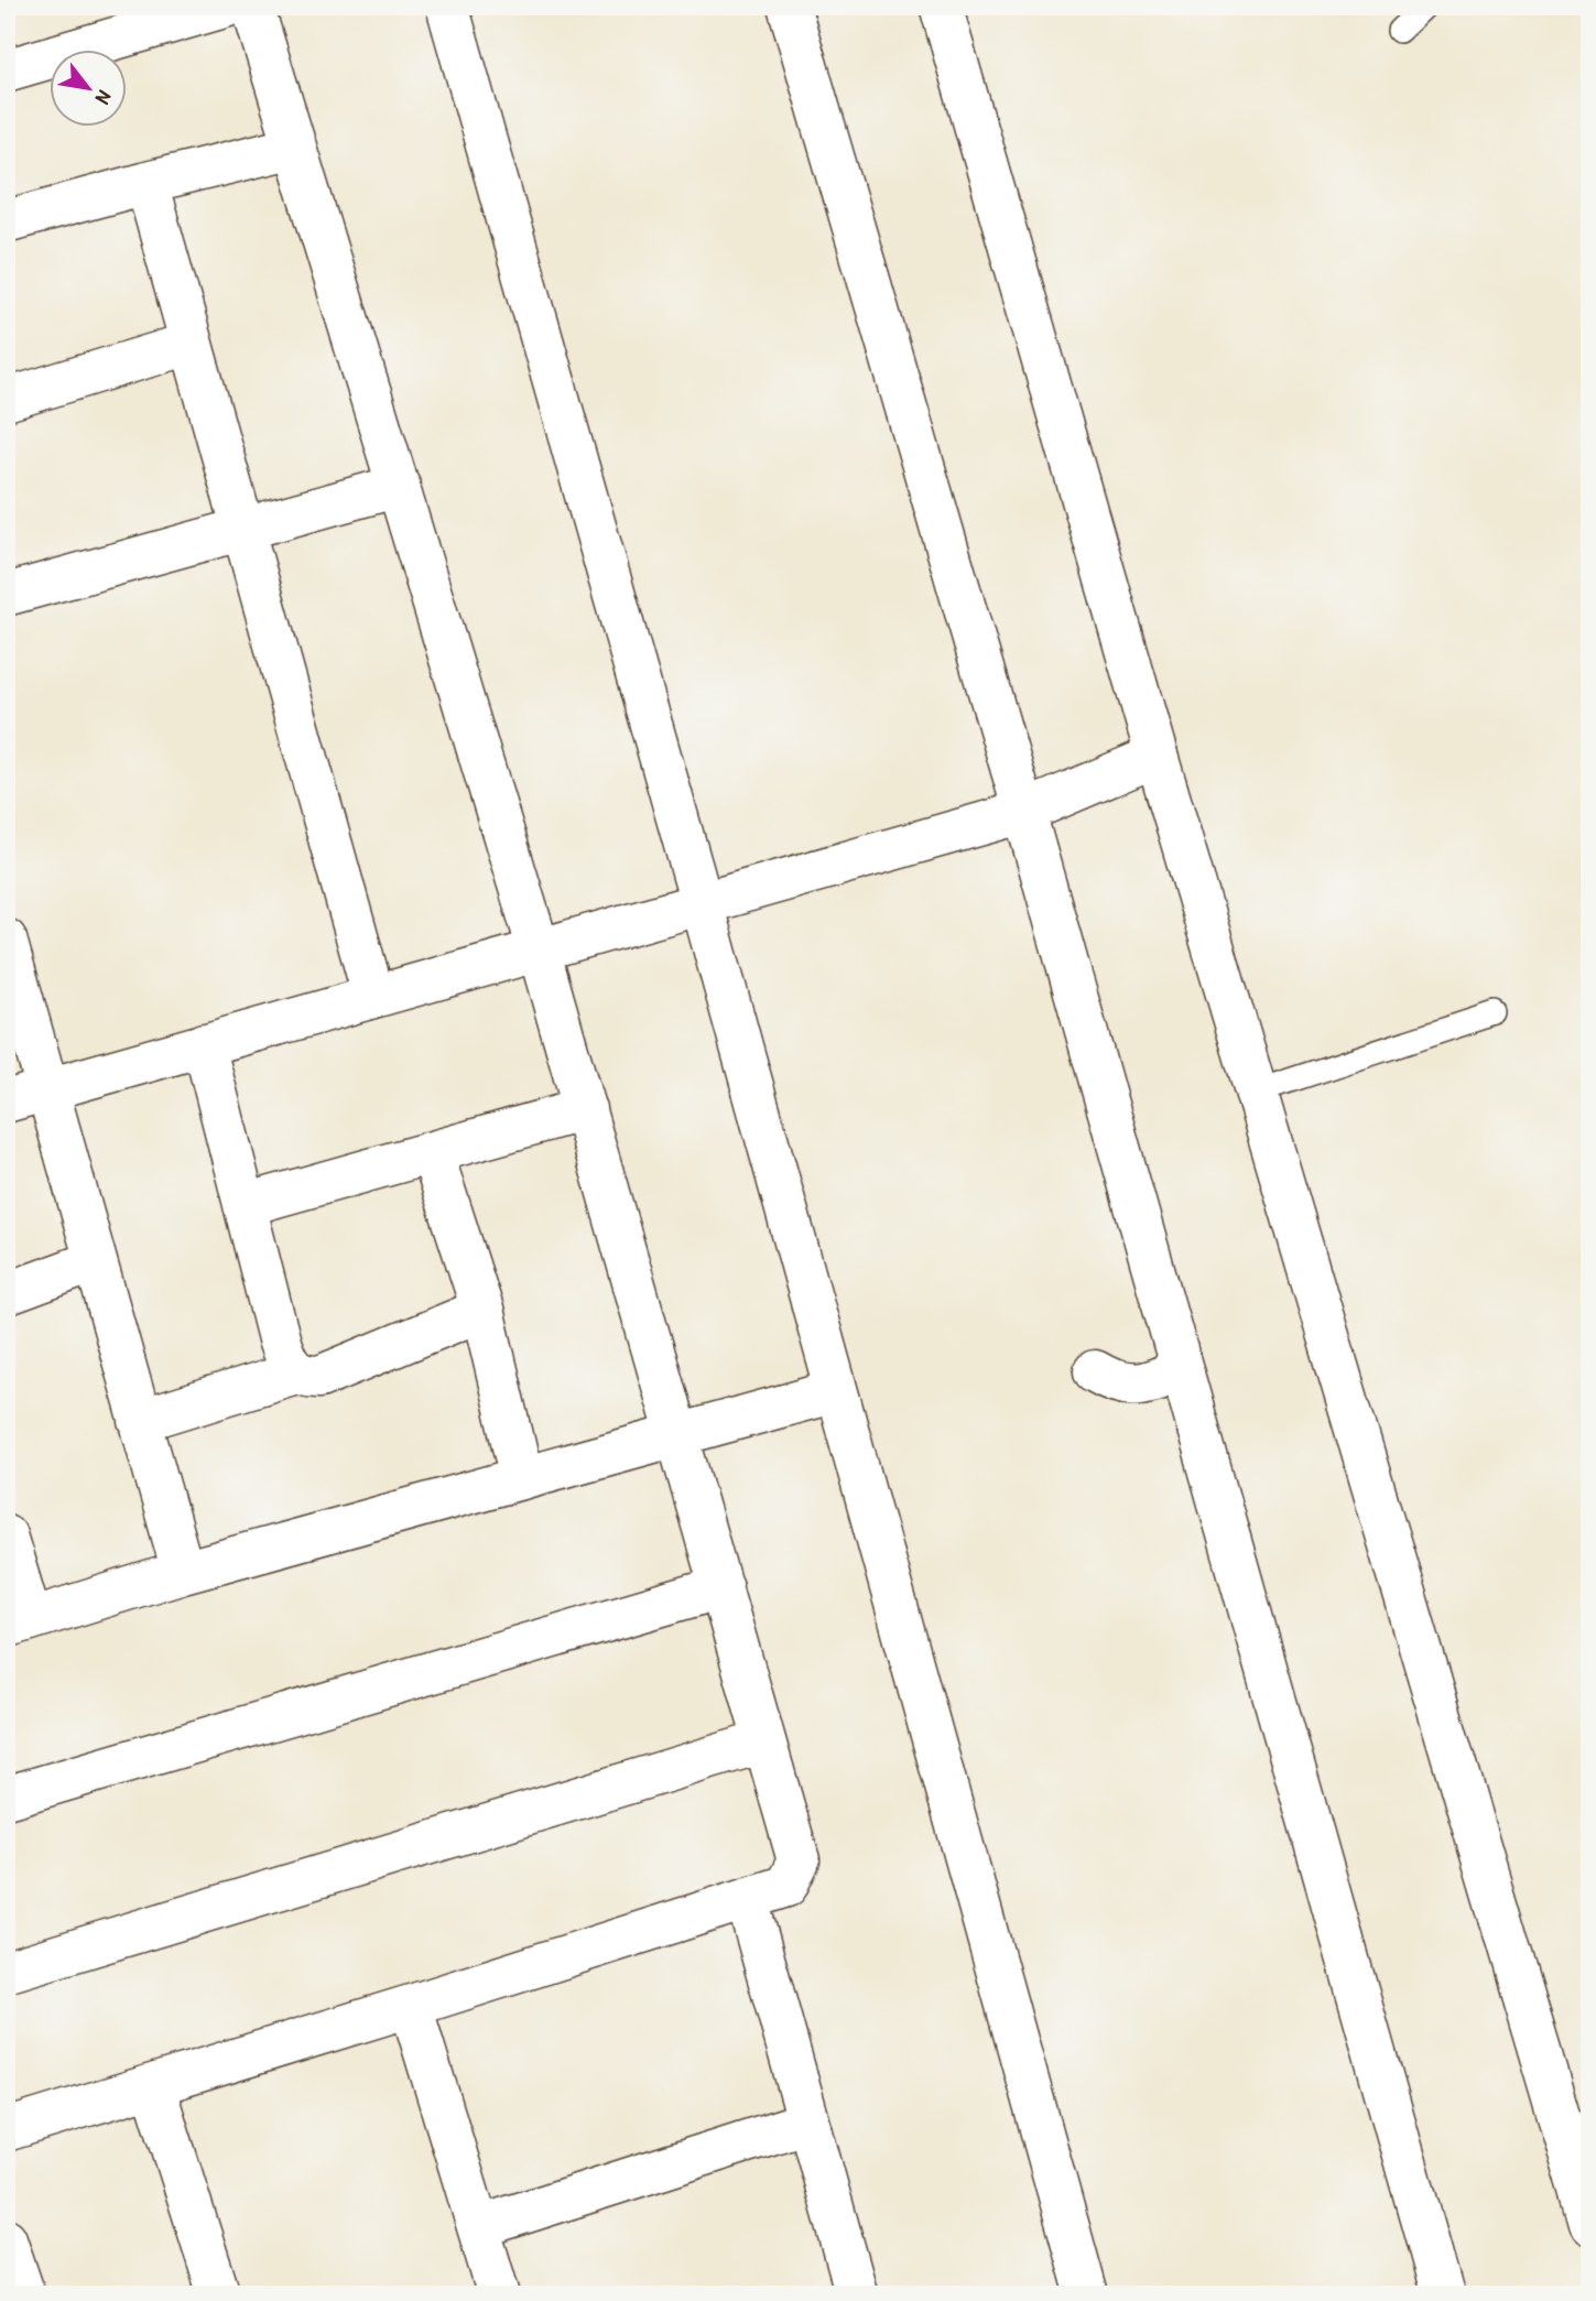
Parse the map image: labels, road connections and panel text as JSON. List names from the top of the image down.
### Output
{
  "north": "bottom right"
}
